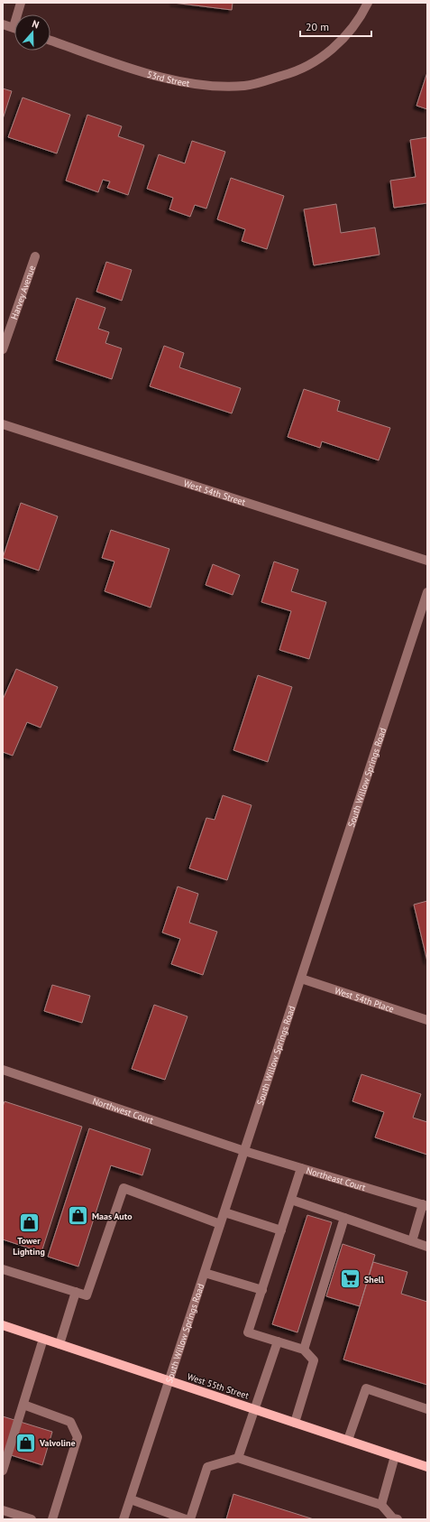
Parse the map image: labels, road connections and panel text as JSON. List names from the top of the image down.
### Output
{
  "streets": {
    "main road": ["West 55th Street"],
    "street": [
      "53rd Street",
      "Harvey Avenue",
      "West 54th Street",
      "South Willow Springs Road",
      "West 54th Place",
      "Northwest Court",
      "Northeast Court"
    ]
  },
  "crossings": [
    ["South Willow Springs Road", "West 54th Place"],
    ["South Willow Springs Road", "Northwest Court"],
    ["South Willow Springs Road", "Northeast Court"],
    ["South Willow Springs Road", "West 55th Street"],
    ["Northwest Court", "Northeast Court"]
  ],
  "places": {
    "shop": ["Maas Auto", "Tower Lighting", "Valvoline"],
    "supermarket": ["Shell"]
  },
  "scale_bar": "20 m",
  "north": "top"
}
